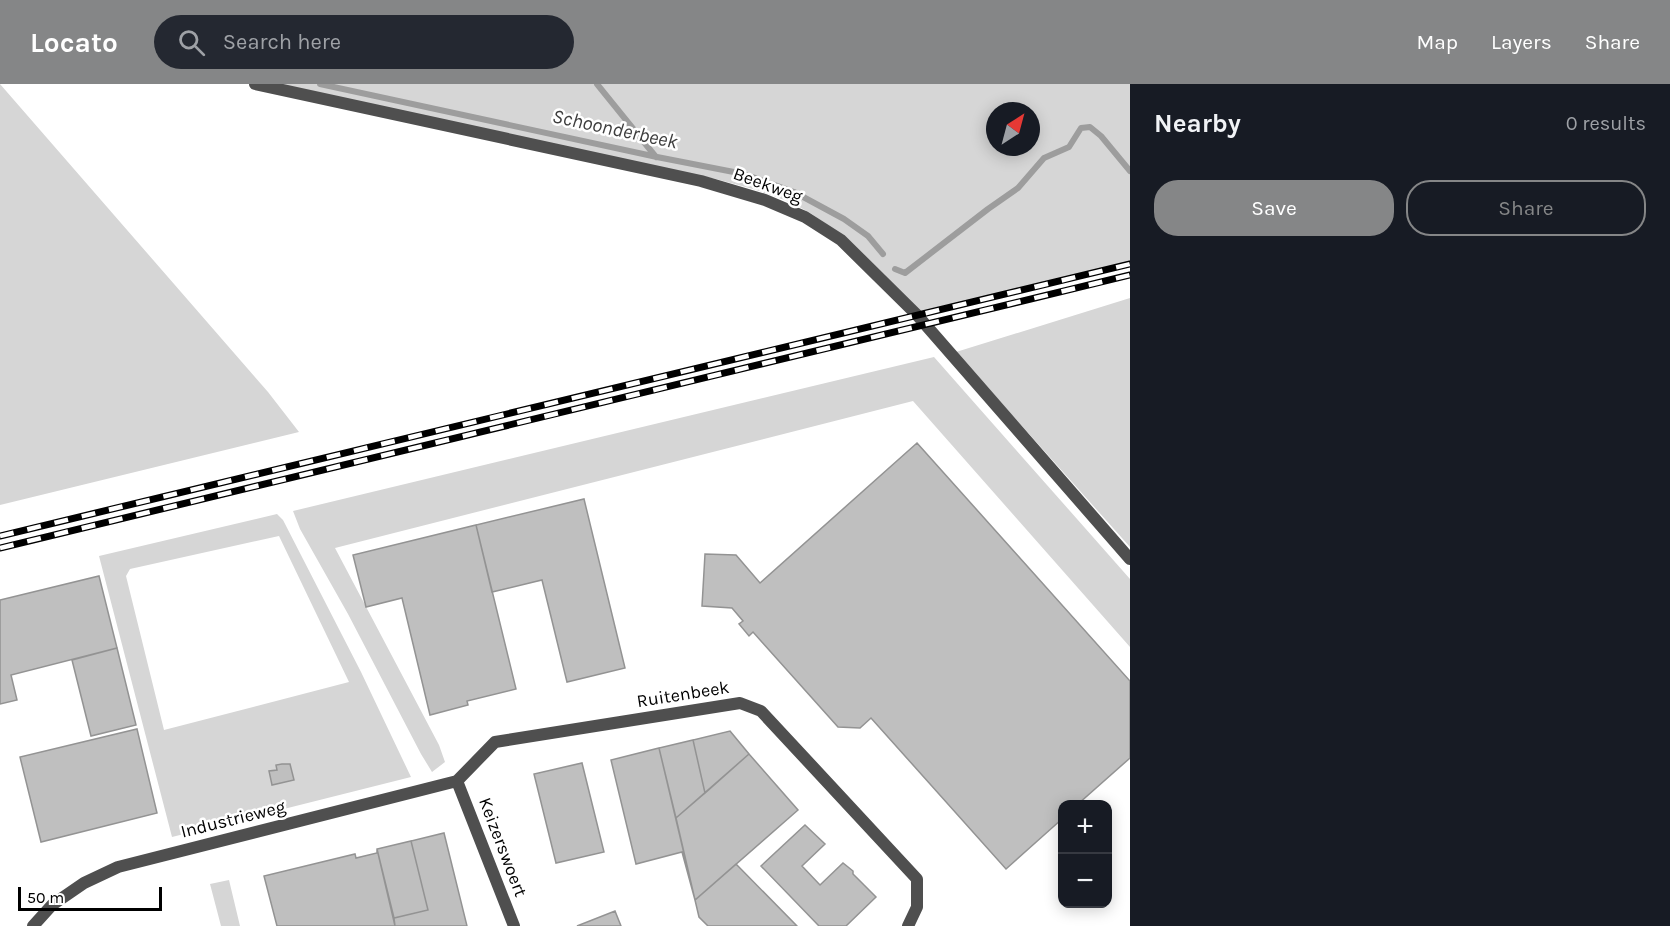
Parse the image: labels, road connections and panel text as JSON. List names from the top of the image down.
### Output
{
  "streets": {
    "street": [
      "Beekweg",
      "Ruitenbeek",
      "Industrieweg",
      "Keizerswoert"
    ]
  },
  "crossings": [
    ["Ruitenbeek", "Industrieweg"],
    ["Ruitenbeek", "Keizerswoert"],
    ["Industrieweg", "Keizerswoert"]
  ],
  "water": ["Schoonderbeek"],
  "scale_bar": "50 m",
  "north": "top right",
  "page": {
    "header": "Locato",
    "search": "Search here",
    "nav": ["Map", "Layers", "Share"],
    "heading": ["Nearby", "0 results"],
    "buttons": ["Save", "Share"],
    "map_buttons": ["+", "−"],
    "scale": "50 m"
  }
}
